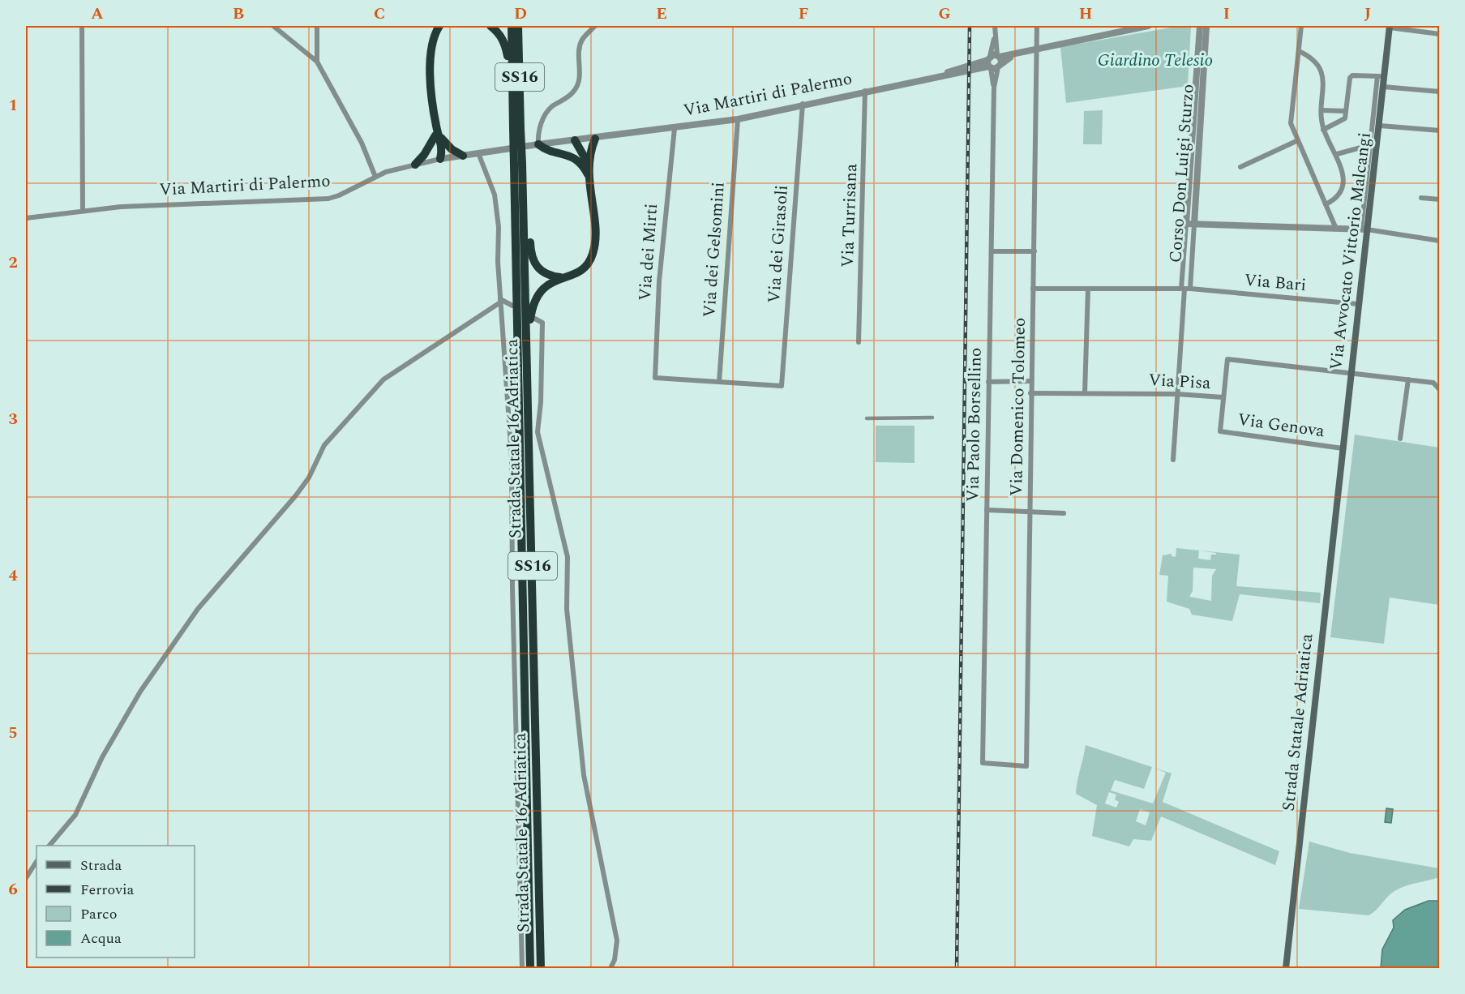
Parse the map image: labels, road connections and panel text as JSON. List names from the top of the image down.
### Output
{
  "streets": {
    "highway": ["SS16", "Strada Statale 16 Adriatica"],
    "main road": ["Via Avvocato Vittorio Malcangi", "Strada Statale Adriatica"],
    "street": [
      "Via Martiri di Palermo",
      "Corso Don Luigi Sturzo",
      "Via Turrisana",
      "Via dei Girasoli",
      "Via dei Gelsomini",
      "Via dei Mirti",
      "Via Bari",
      "Via Pisa",
      "Via Domenico Tolomeo",
      "Via Paolo Borsellino",
      "Via Genova"
    ]
  },
  "crossings": [
    ["SS16", "Via Martiri di Palermo"],
    ["SS16", "Strada Statale 16 Adriatica"],
    ["Via Martiri di Palermo", "Via Turrisana"],
    ["Via Martiri di Palermo", "Via dei Girasoli"],
    ["Via Martiri di Palermo", "Via dei Gelsomini"],
    ["Via Martiri di Palermo", "Via dei Mirti"],
    ["Via Martiri di Palermo", "Via Paolo Borsellino"],
    ["Corso Don Luigi Sturzo", "Via Bari"],
    ["Corso Don Luigi Sturzo", "Via Pisa"],
    ["Via dei Girasoli", "Via dei Gelsomini"],
    ["Via dei Girasoli", "Via dei Mirti"],
    ["Via dei Gelsomini", "Via dei Mirti"],
    ["Via Avvocato Vittorio Malcangi", "Via Bari"],
    ["Via Avvocato Vittorio Malcangi", "Via Pisa"],
    ["Via Avvocato Vittorio Malcangi", "Via Genova"],
    ["Via Avvocato Vittorio Malcangi", "Strada Statale Adriatica"],
    ["Via Bari", "Via Domenico Tolomeo"],
    ["Via Pisa", "Via Domenico Tolomeo"],
    ["Via Pisa", "Via Genova"],
    ["Via Domenico Tolomeo", "Via Paolo Borsellino"]
  ],
  "parks": ["Giardino Telesio"],
  "legend": [
    "Strada",
    "Ferrovia",
    "Parco",
    "Acqua"
  ],
  "grid": {
    "columns": [
      "A",
      "B",
      "C",
      "D",
      "E",
      "F",
      "G",
      "H",
      "I",
      "J"
    ],
    "rows": [
      "1",
      "2",
      "3",
      "4",
      "5",
      "6"
    ]
  }
}
